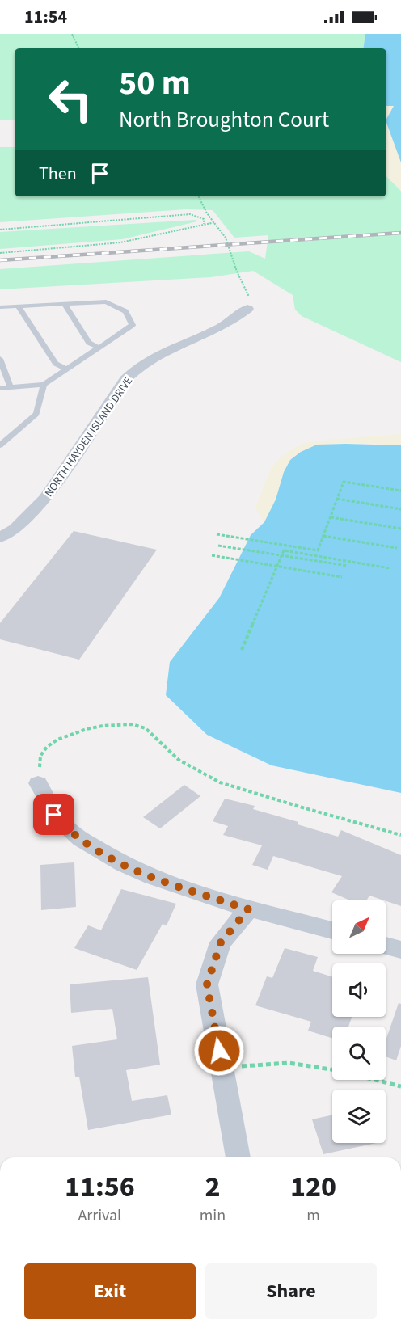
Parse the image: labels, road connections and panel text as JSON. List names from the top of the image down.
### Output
{
  "streets": {
    "street": ["NORTH HAYDEN ISLAND DRIVE"]
  },
  "north": "top right",
  "page": {
    "status": "11:54",
    "turn": ["50 m", "North Broughton Court"],
    "then": "Then",
    "eta": [
      "11:56",
      "Arrival",
      "2",
      "min",
      "120",
      "m"
    ],
    "buttons": ["Exit", "Share"]
  }
}
